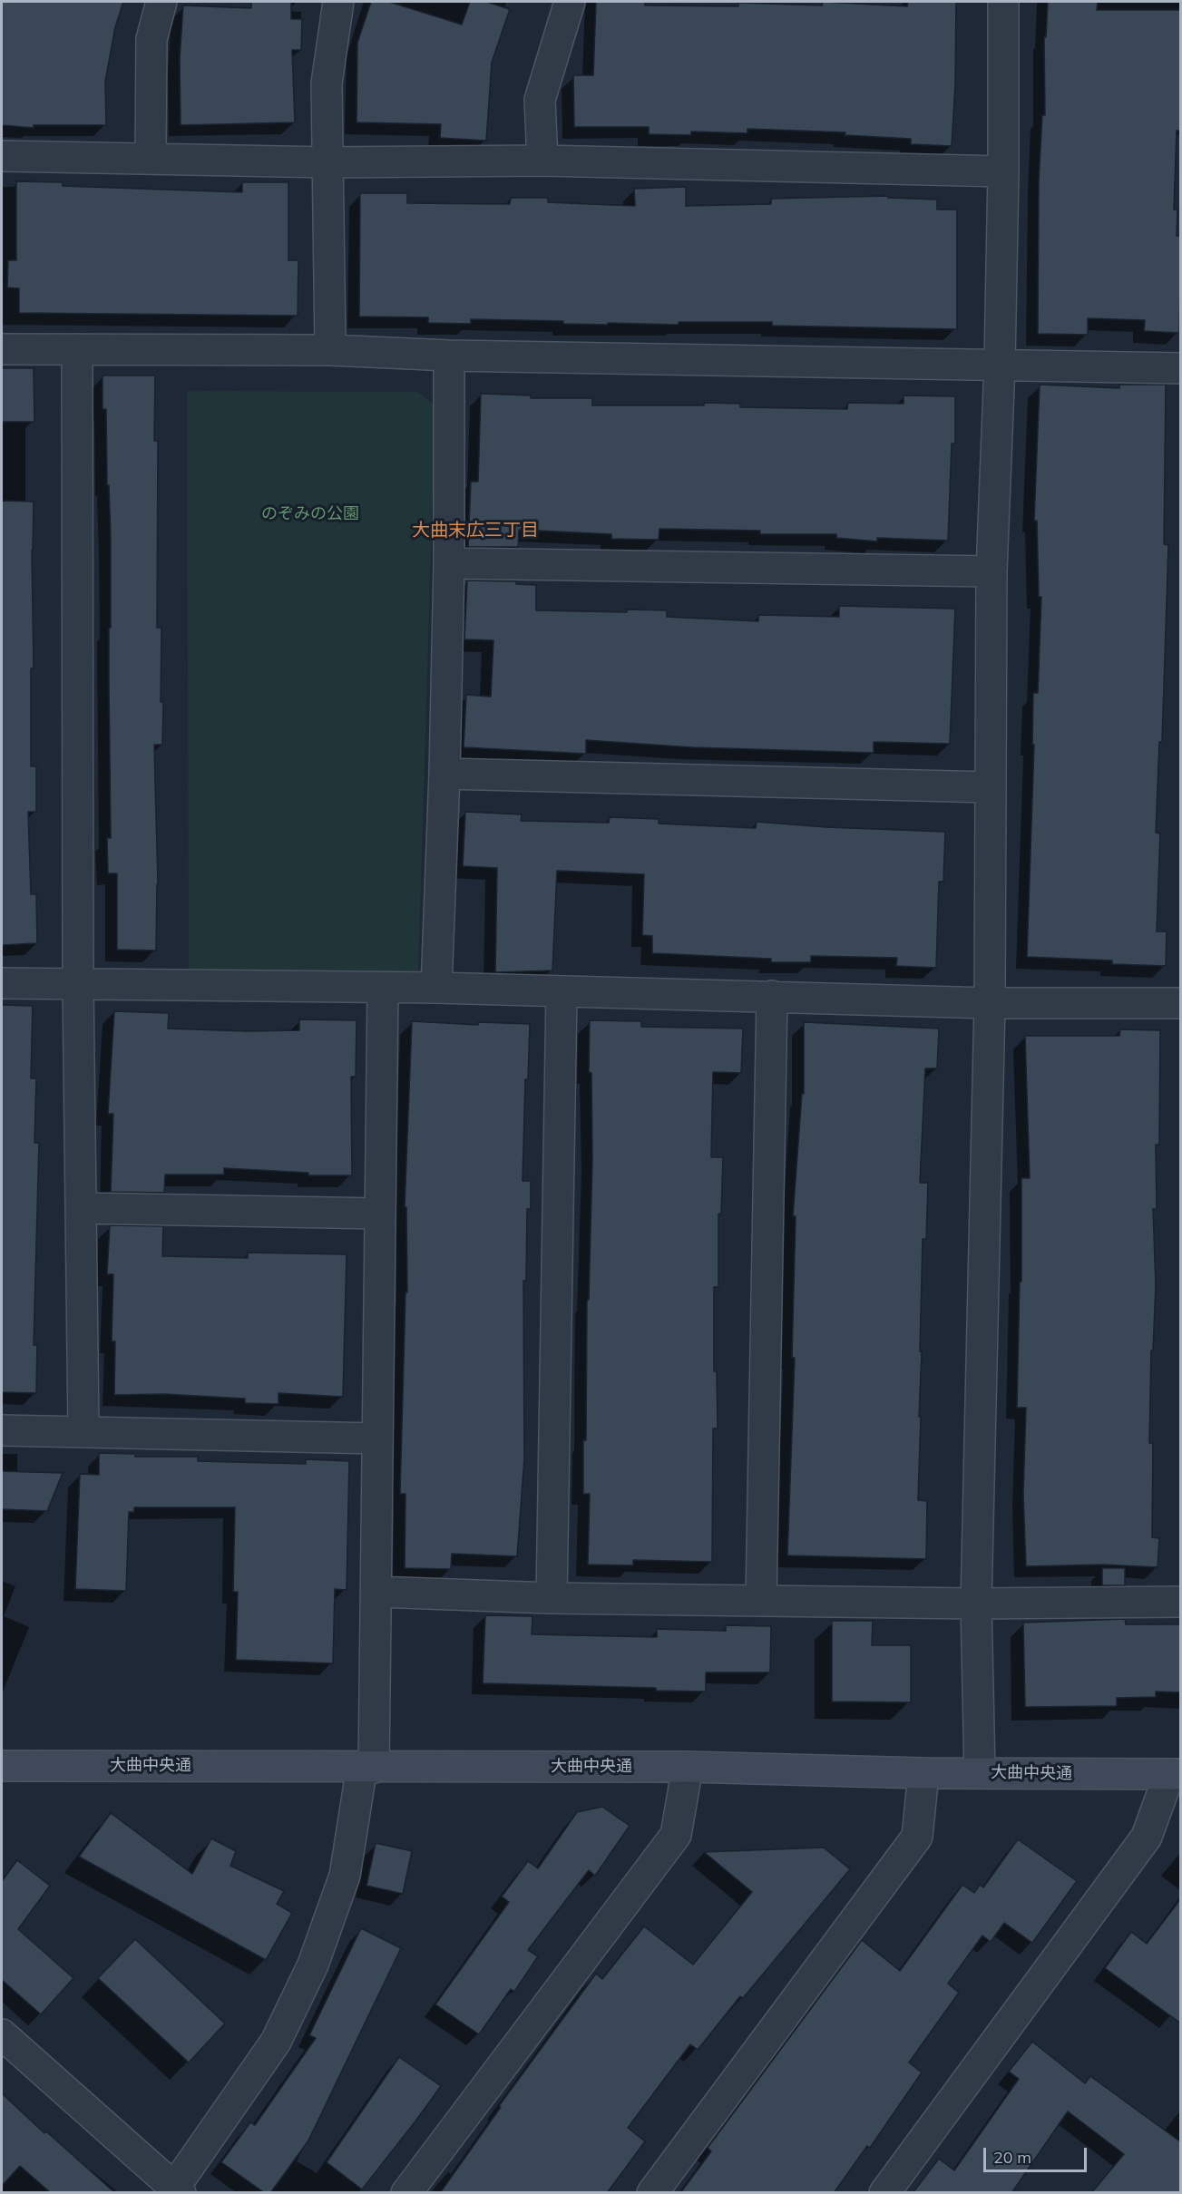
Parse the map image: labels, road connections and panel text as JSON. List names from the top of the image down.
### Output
{
  "streets": {
    "main road": ["大曲中央通"]
  },
  "districts": ["大曲末広三丁目"],
  "parks": ["のぞみの公園"],
  "scale_bar": "20 m"
}
